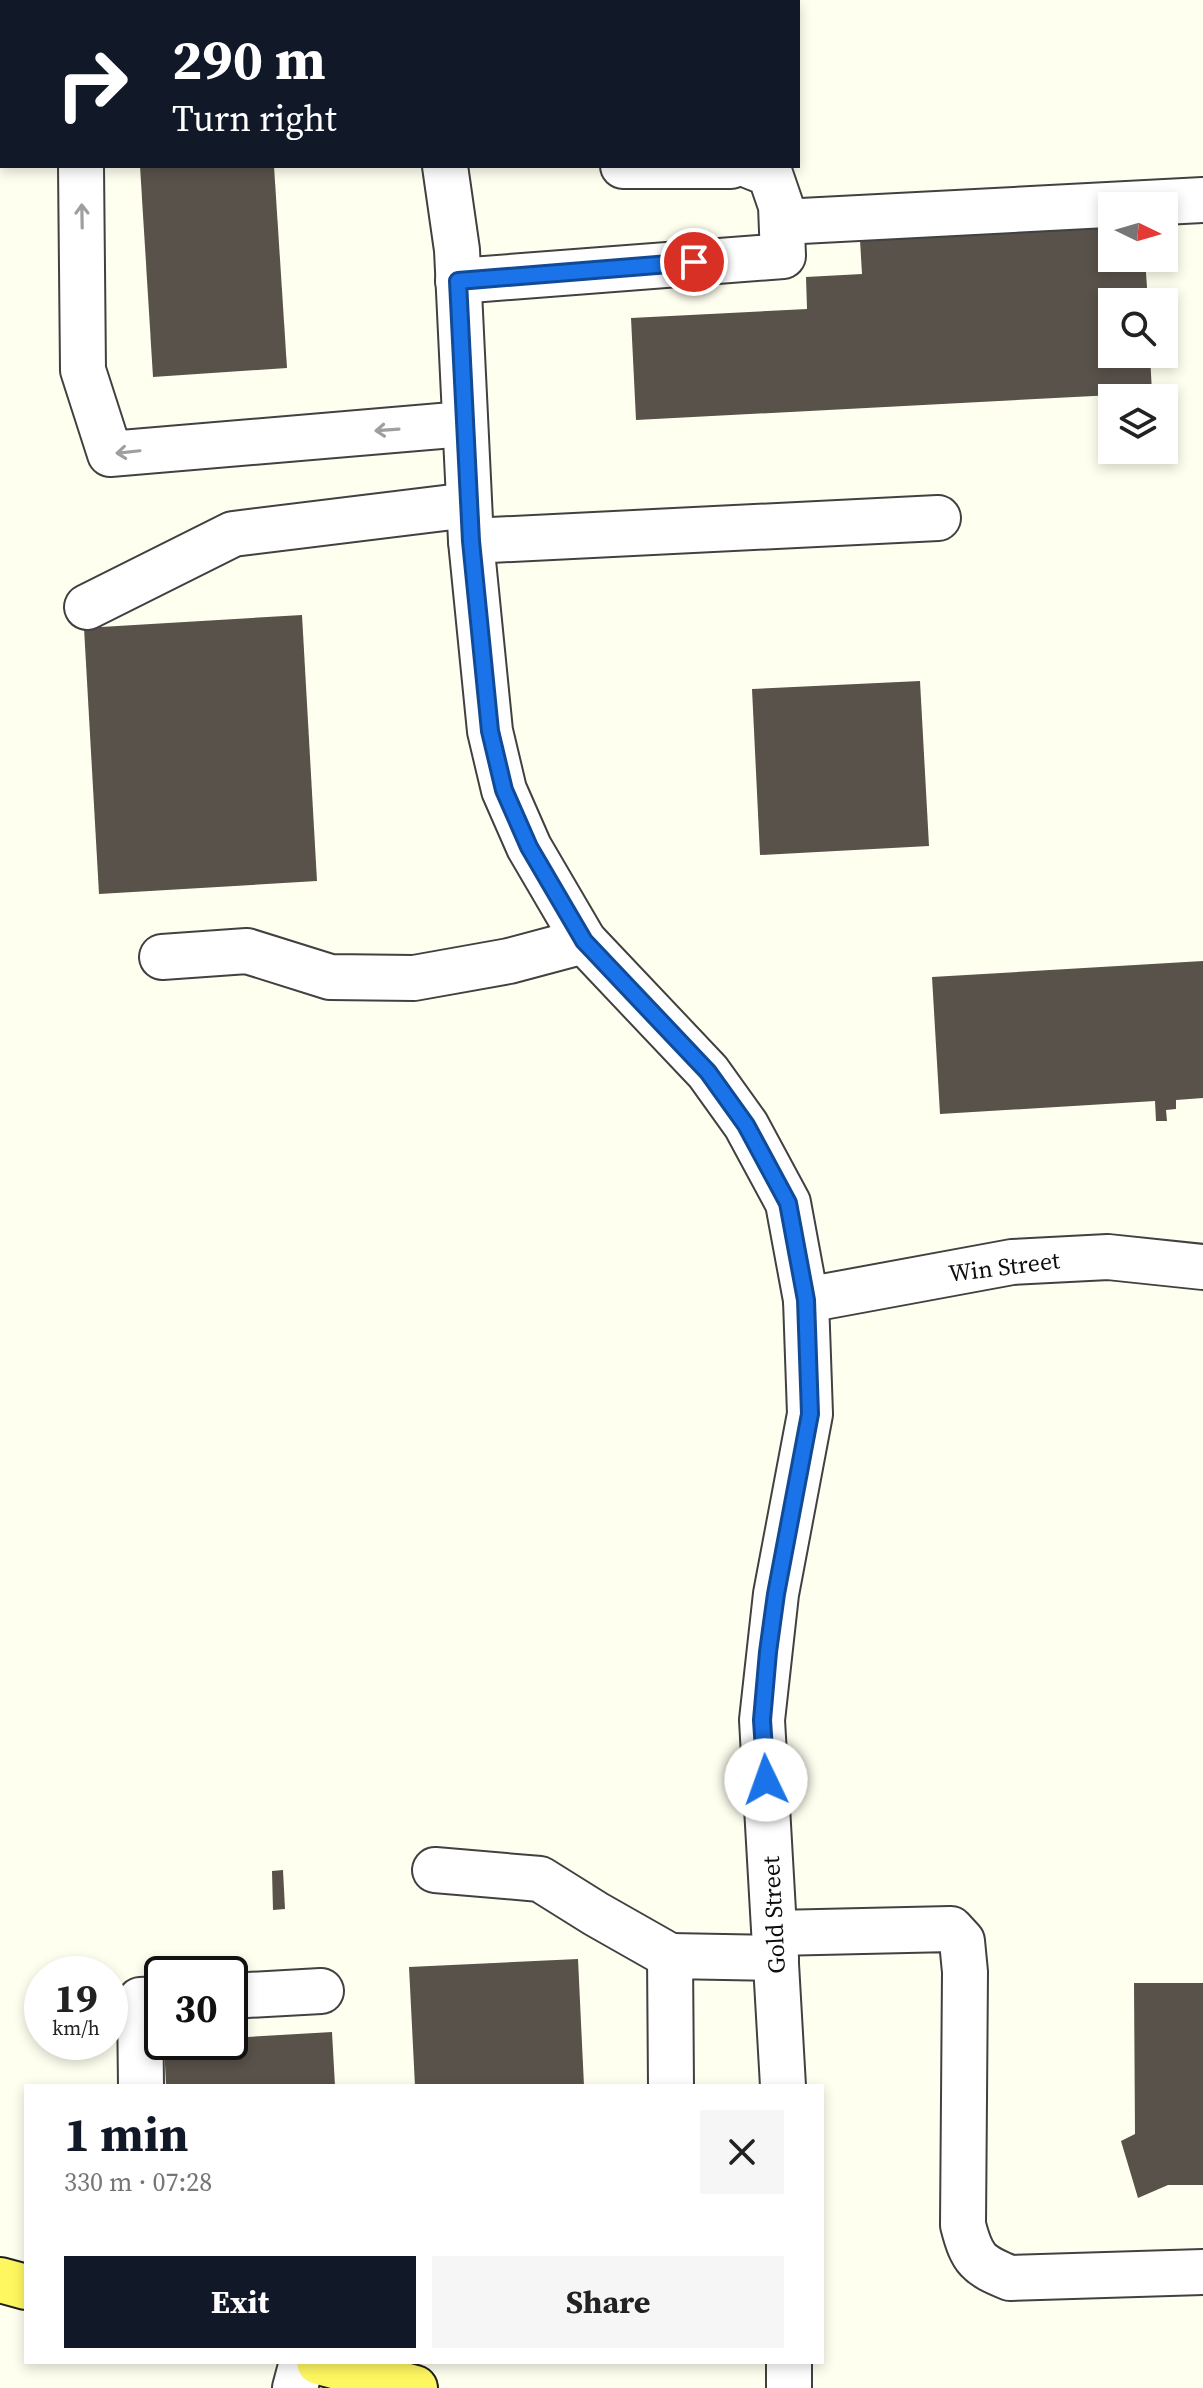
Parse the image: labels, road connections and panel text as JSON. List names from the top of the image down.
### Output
{
  "streets": {
    "street": ["Win Street", "Gold Street"]
  },
  "crossings": [
    ["Win Street", "Gold Street"]
  ],
  "north": "right",
  "page": {
    "turn": ["290 m", "Turn right"],
    "speed": "19 km/h",
    "limit": "30",
    "heading": ["1 min", "330 m · 07:28"],
    "buttons": ["Exit", "Share"]
  }
}
